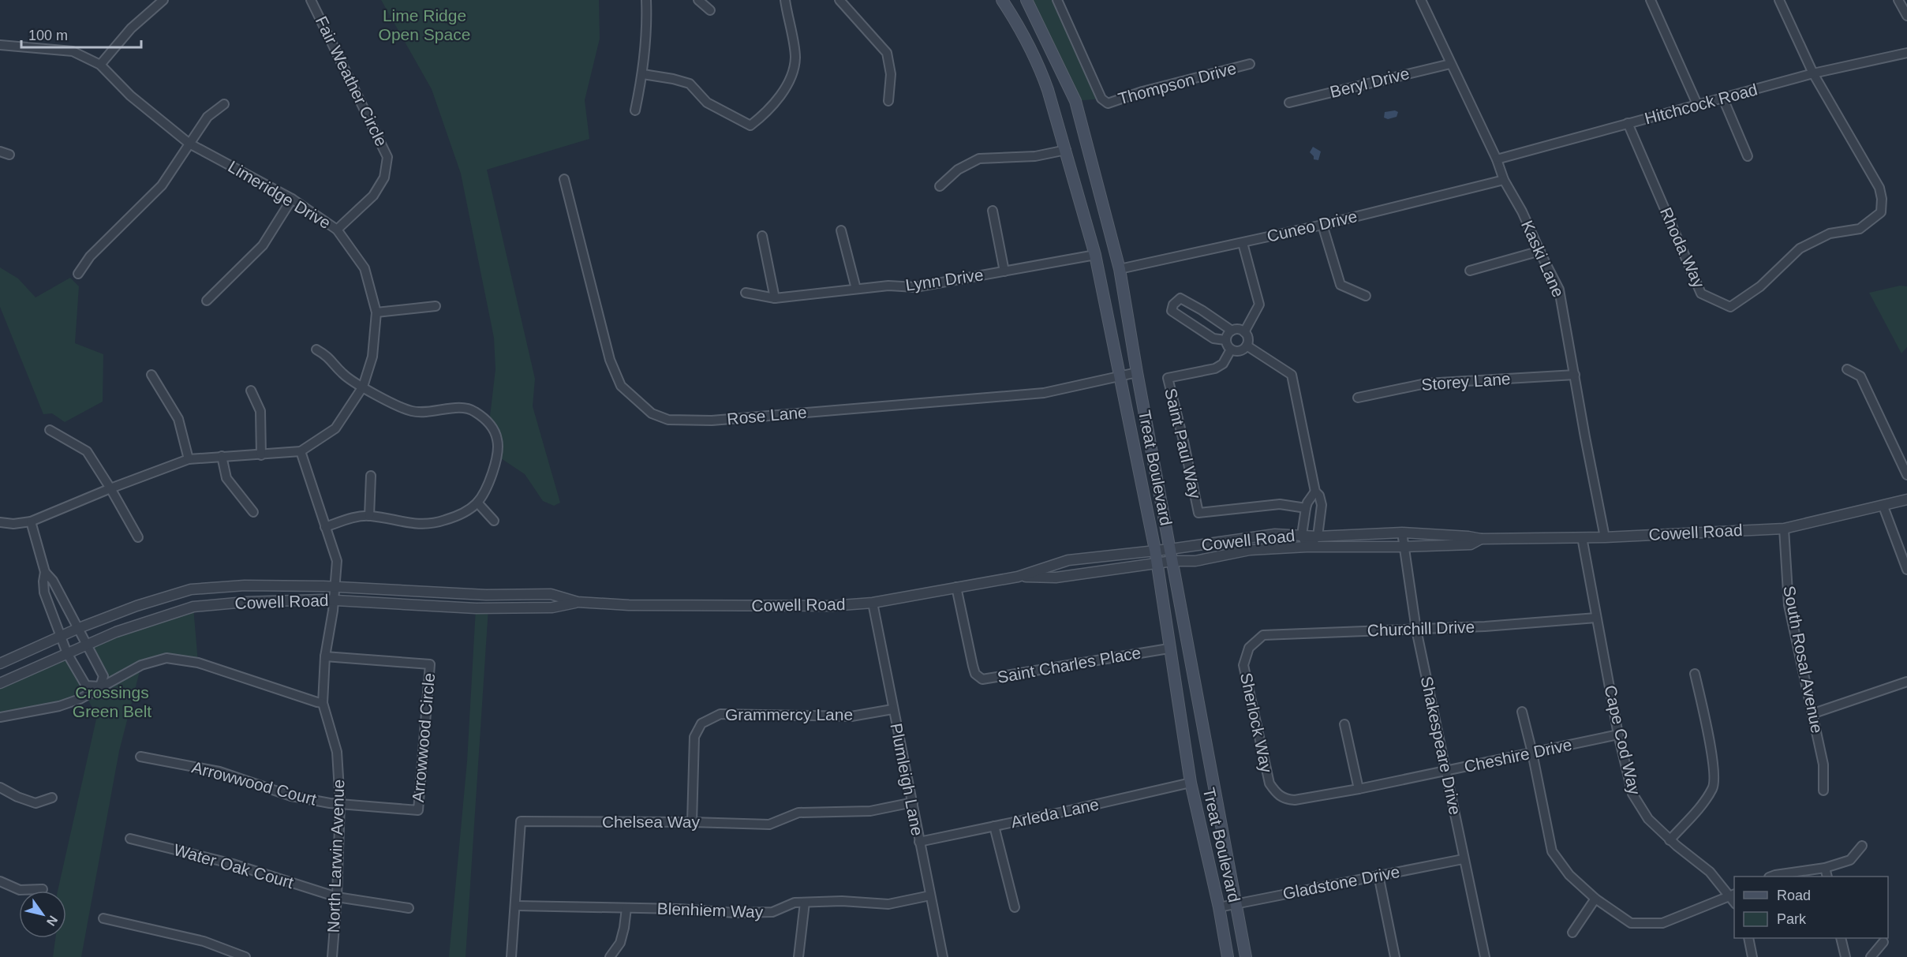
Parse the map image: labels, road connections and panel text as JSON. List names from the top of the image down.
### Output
{
  "streets": {
    "main road": ["Treat Boulevard"],
    "street": [
      "Fair Weather Circle",
      "Beryl Drive",
      "Thompson Drive",
      "Hitchcock Road",
      "Limeridge Drive",
      "Cuneo Drive",
      "Rhoda Way",
      "Kaski Lane",
      "Lynn Drive",
      "Storey Lane",
      "Rose Lane",
      "Saint Paul Way",
      "Cowell Road",
      "Churchill Drive",
      "South Rosal Avenue",
      "Saint Charles Place",
      "Grammercy Lane",
      "Sherlock Way",
      "Arrowwood Circle",
      "Cape Cod Way",
      "Shakespeare Drive",
      "Cheshire Drive",
      "Plumleigh Lane",
      "Arrowwood Court",
      "Arleda Lane",
      "Chelsea Way",
      "North Larwin Avenue",
      "Water Oak Court",
      "Gladstone Drive",
      "Blenhiem Way"
    ]
  },
  "crossings": [
    ["Fair Weather Circle", "Limeridge Drive"],
    ["Beryl Drive", "Kaski Lane"],
    ["Hitchcock Road", "Rhoda Way"],
    ["Hitchcock Road", "Kaski Lane"],
    ["Limeridge Drive", "North Larwin Avenue"],
    ["Cuneo Drive", "Kaski Lane"],
    ["Cuneo Drive", "Treat Boulevard"],
    ["Kaski Lane", "Storey Lane"],
    ["Kaski Lane", "Cowell Road"],
    ["Lynn Drive", "Treat Boulevard"],
    ["Rose Lane", "Treat Boulevard"],
    ["Treat Boulevard", "Cowell Road"],
    ["Treat Boulevard", "Saint Charles Place"],
    ["Treat Boulevard", "Arleda Lane"],
    ["Treat Boulevard", "Gladstone Drive"],
    ["Cowell Road", "South Rosal Avenue"],
    ["Cowell Road", "Saint Charles Place"],
    ["Cowell Road", "Cape Cod Way"],
    ["Cowell Road", "Shakespeare Drive"],
    ["Cowell Road", "Plumleigh Lane"],
    ["Cowell Road", "North Larwin Avenue"],
    ["Churchill Drive", "Sherlock Way"],
    ["Churchill Drive", "Cape Cod Way"],
    ["Churchill Drive", "Shakespeare Drive"],
    ["Grammercy Lane", "Plumleigh Lane"],
    ["Grammercy Lane", "Chelsea Way"],
    ["Sherlock Way", "Cheshire Drive"],
    ["Arrowwood Circle", "Arrowwood Court"],
    ["Arrowwood Circle", "North Larwin Avenue"],
    ["Cape Cod Way", "Cheshire Drive"],
    ["Shakespeare Drive", "Cheshire Drive"],
    ["Shakespeare Drive", "Gladstone Drive"],
    ["Plumleigh Lane", "Arleda Lane"],
    ["Plumleigh Lane", "Chelsea Way"],
    ["Plumleigh Lane", "Blenhiem Way"],
    ["Arrowwood Court", "North Larwin Avenue"],
    ["Chelsea Way", "Blenhiem Way"],
    ["North Larwin Avenue", "Water Oak Court"]
  ],
  "parks": ["Lime Ridge Open Space", "Crossings Green Belt"],
  "legend": ["Road", "Park"],
  "scale_bar": "100 m",
  "north": "bottom right"
}
